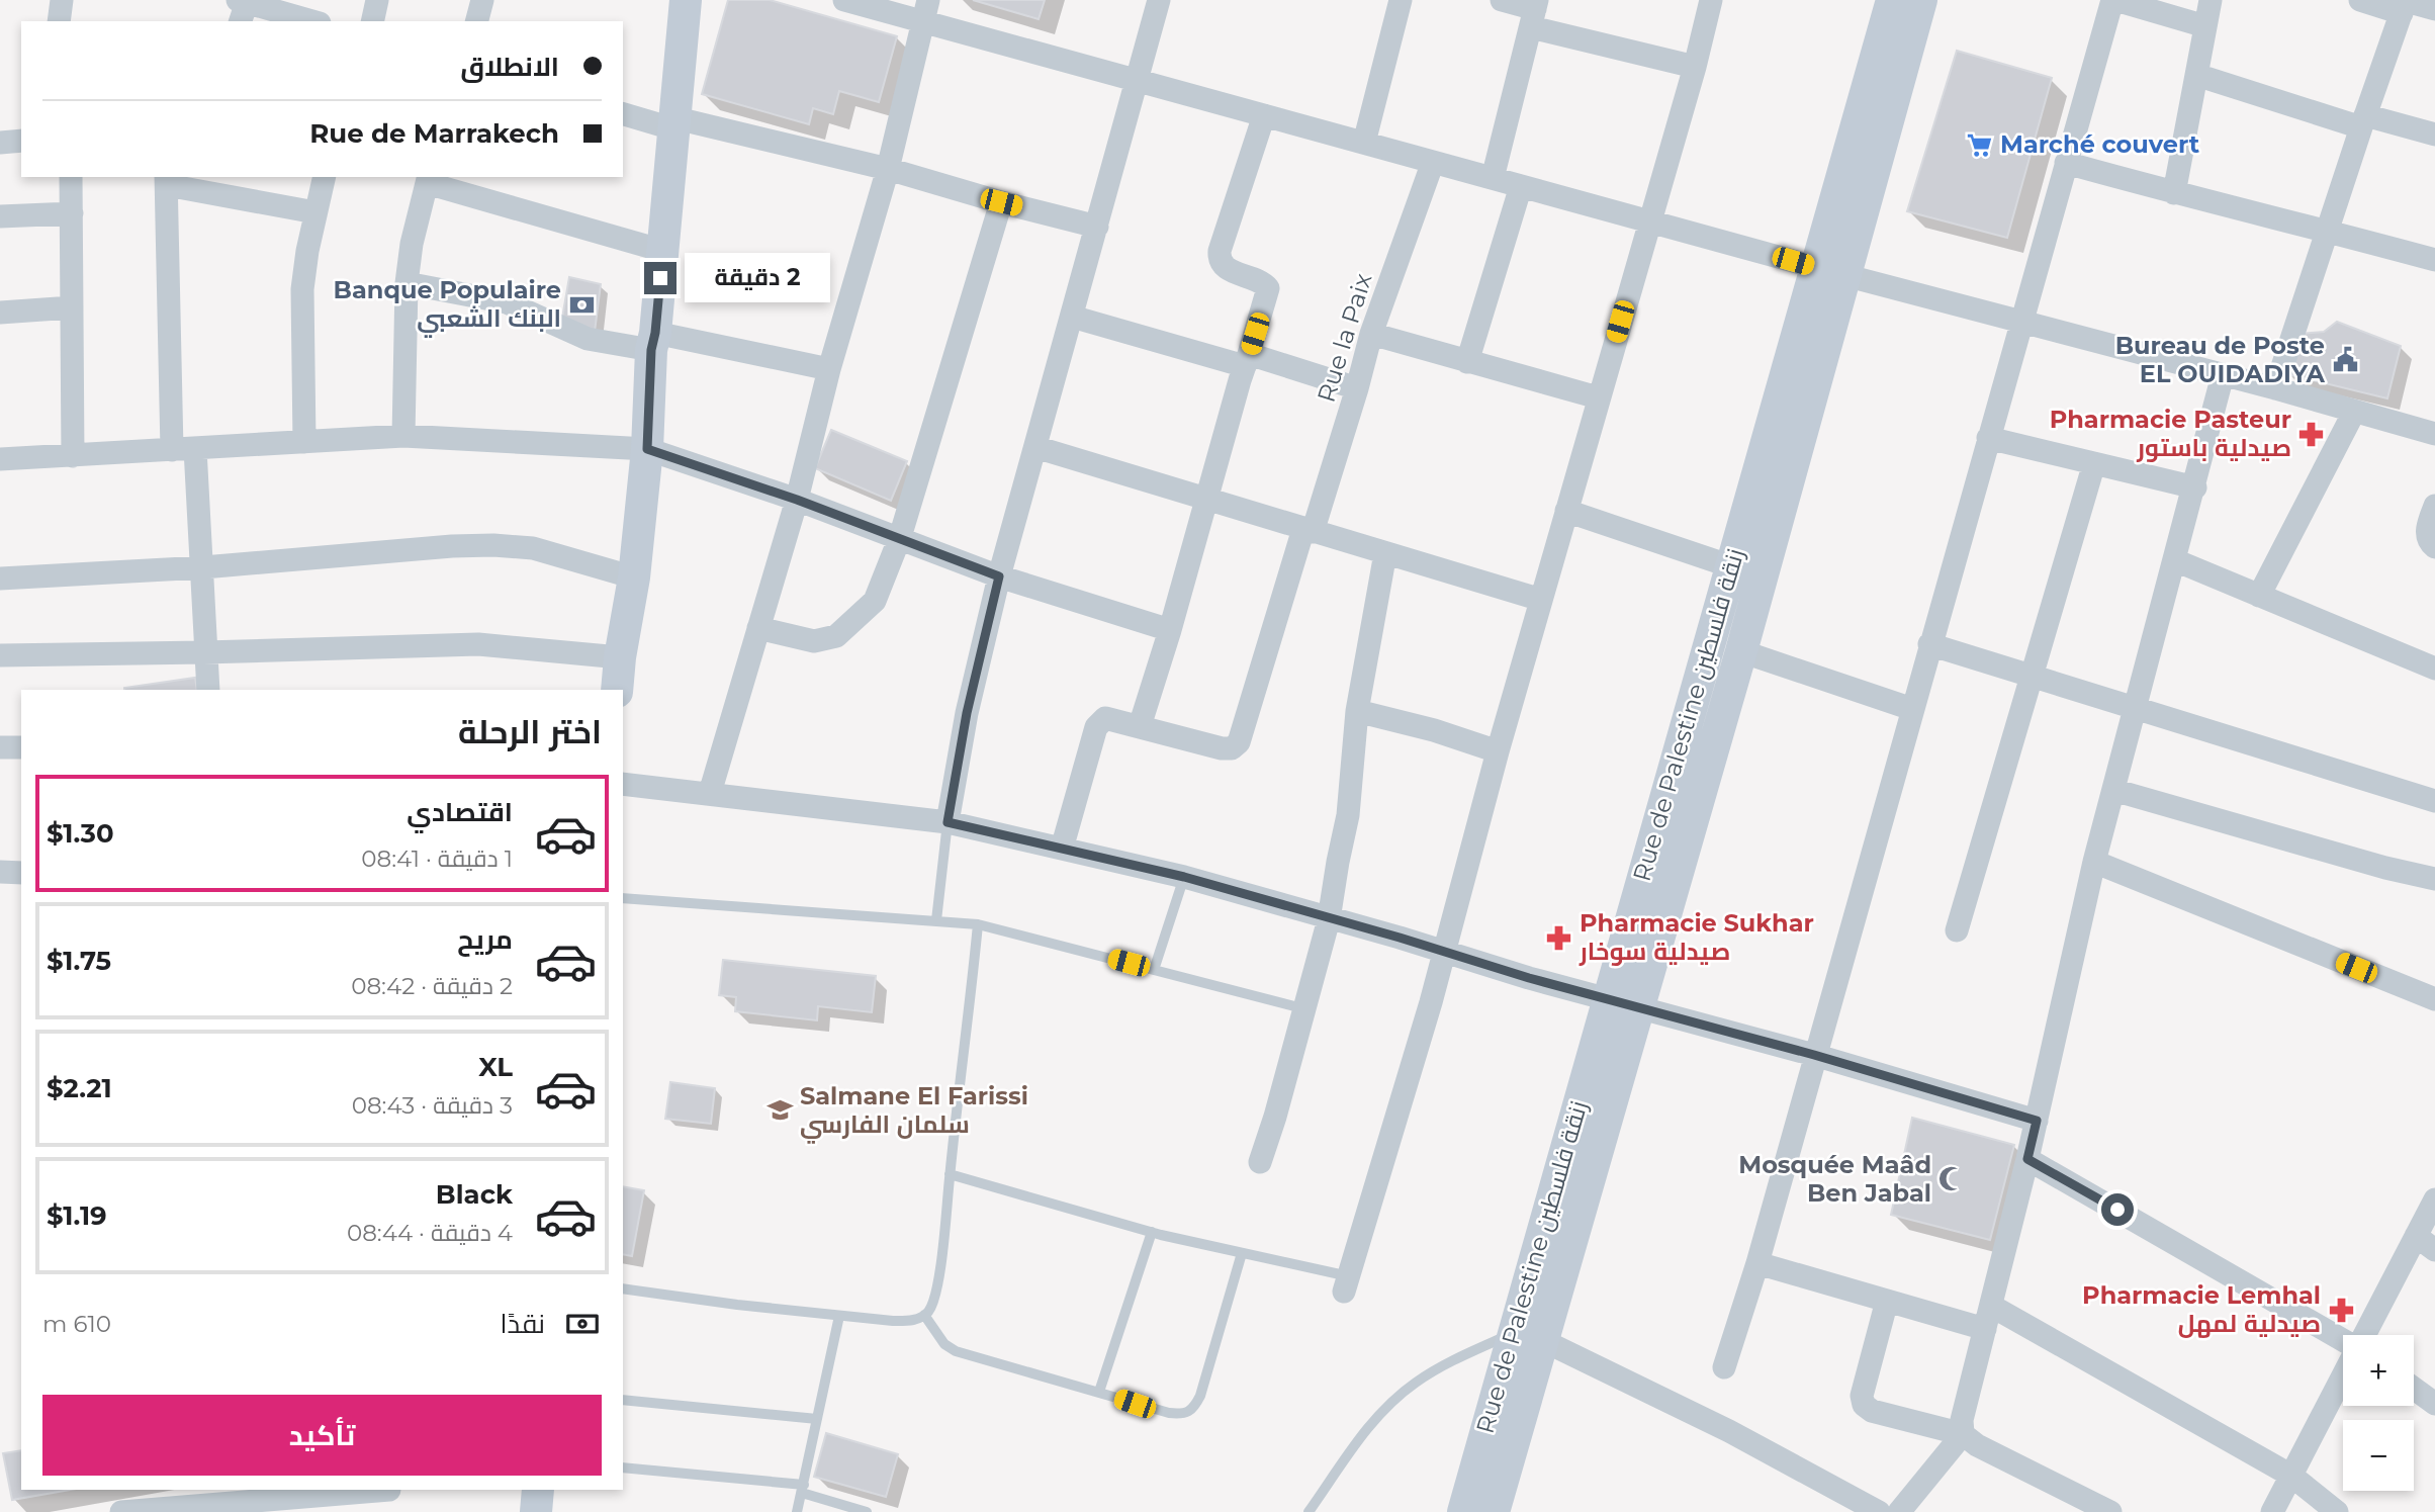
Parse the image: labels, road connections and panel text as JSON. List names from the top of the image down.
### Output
{
  "streets": {
    "main road": ["Rue de Palestine زنقة فلسطين"],
    "street": ["Rue la Paix"]
  },
  "places": {
    "supermarket": ["Marché couvert"],
    "bank": ["Banque Populaire البنك الشعبي"],
    "public building": ["Bureau de Poste EL OUIDADIYA"],
    "pharmacy": ["Pharmacie Pasteur صيدلية باستور", "Pharmacie Sukhar صيدلية سوخار", "Pharmacie Lemhal صيدلية لمهل"],
    "school or university": ["Salmane El Farissi سلمان الفارسي"],
    "mosque": ["Mosquée Maâd Ben Jabal"]
  },
  "page": {
    "banner": ["الانطلاق", "Rue de Marrakech"],
    "bubble": "2 دقيقة",
    "heading": "اختر الرحلة",
    "list": [
      {
        "name": "اقتصادي",
        "note": "1 دقيقة · 08:41",
        "value": "$1.30"
      },
      {
        "name": "مريح",
        "note": "2 دقيقة · 08:42",
        "value": "$1.75"
      },
      {
        "name": "XL",
        "note": "3 دقيقة · 08:43",
        "value": "$2.21"
      },
      {
        "name": "Black",
        "note": "4 دقيقة · 08:44",
        "value": "$1.19"
      }
    ],
    "pay": ["نقدًا", "610 m"],
    "map_buttons": ["+", "−"],
    "buttons": "تأكيد"
  }
}
